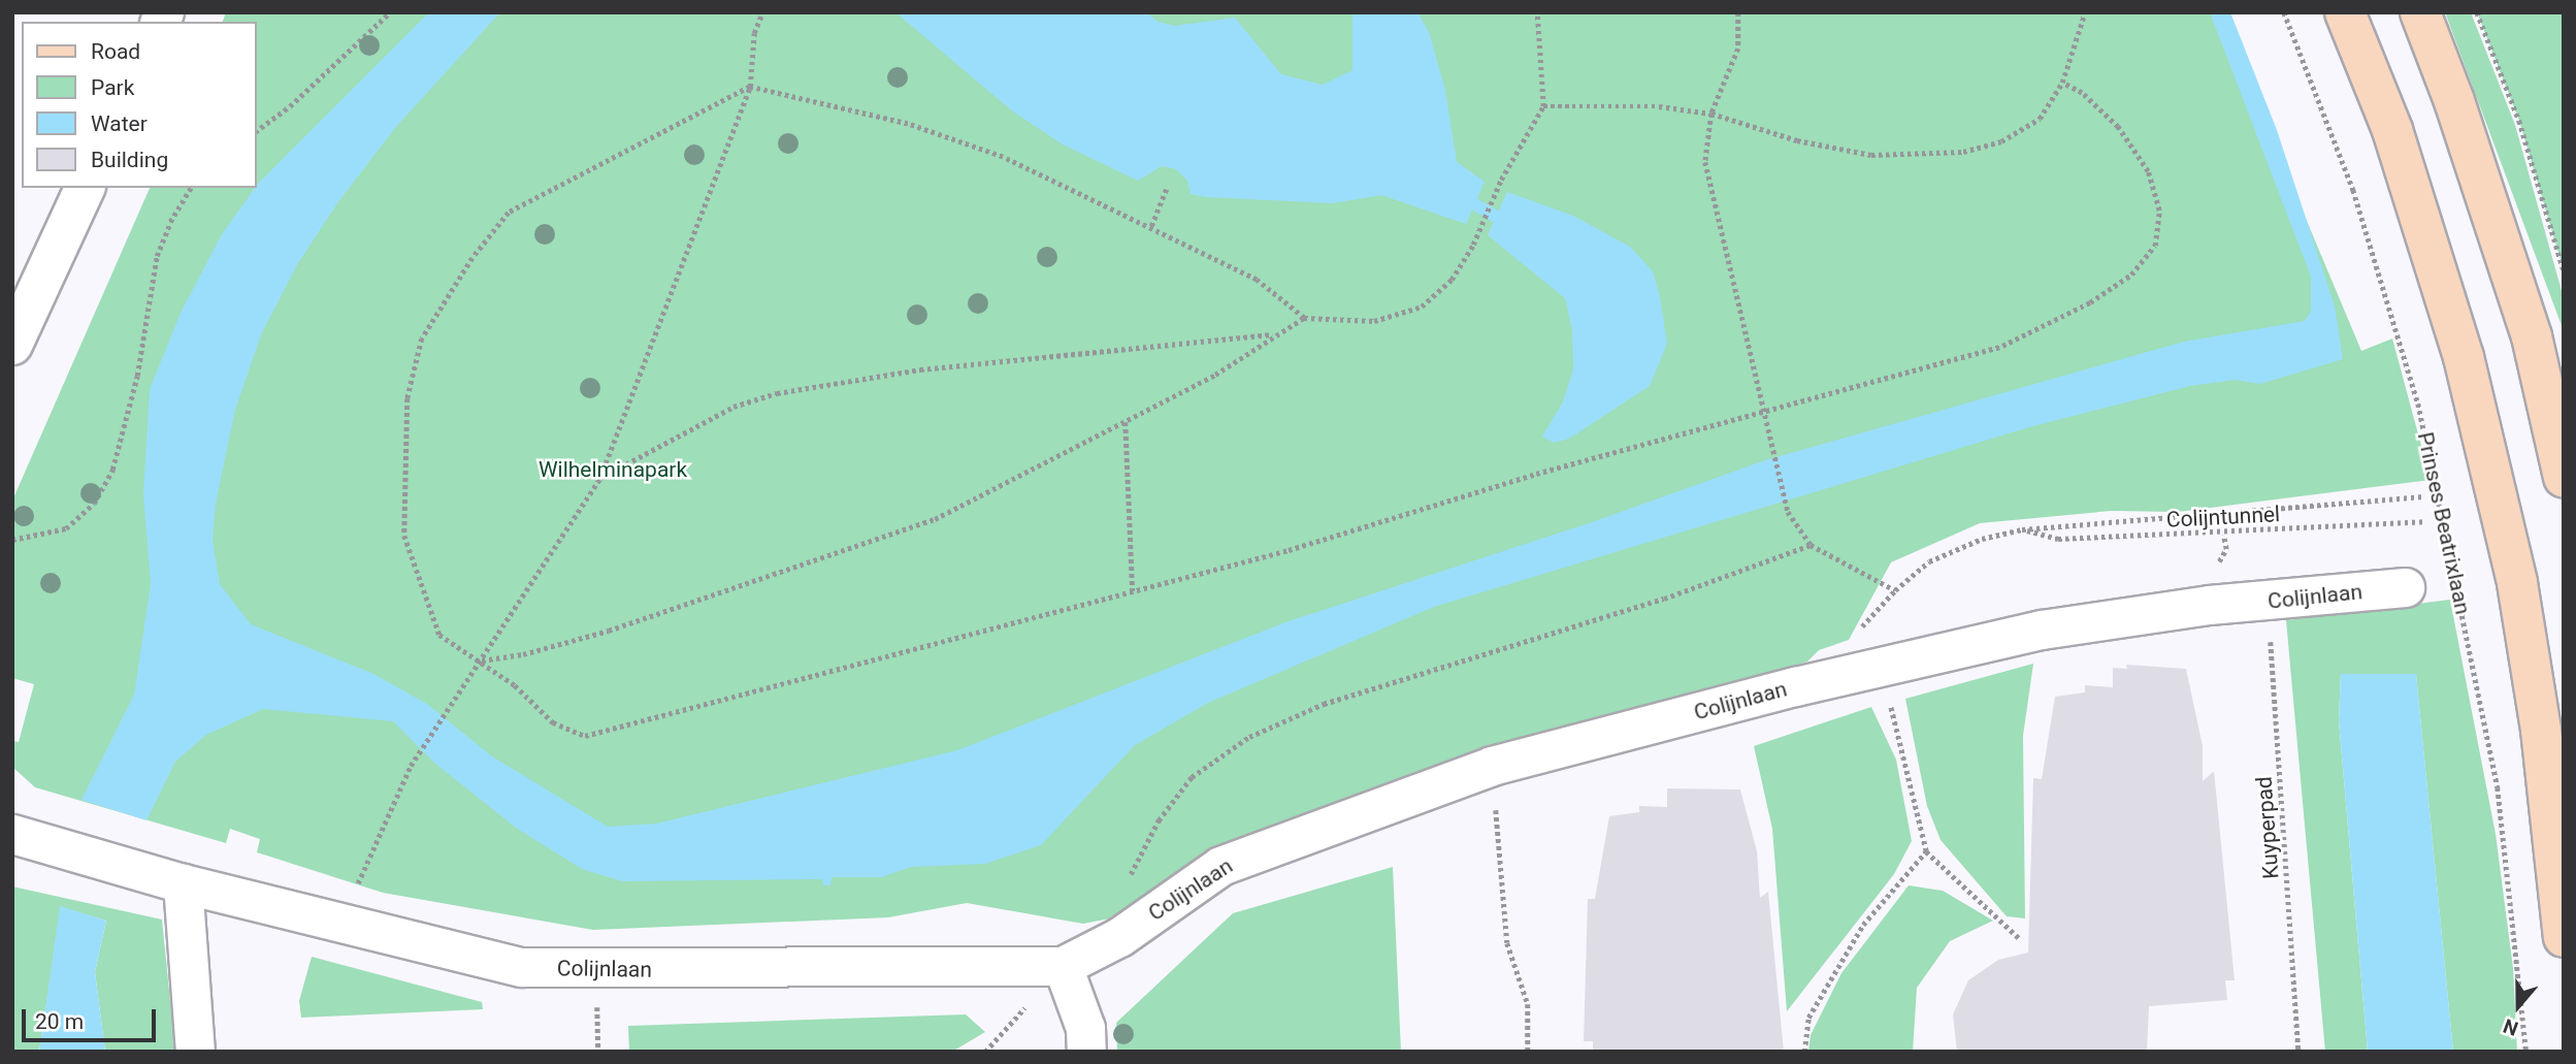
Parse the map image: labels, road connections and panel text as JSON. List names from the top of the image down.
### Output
{
  "streets": {
    "street": ["Colijnlaan"],
    "path": ["Colijntunnel", "Prinses Beatrixlaan", "Kuyperpad"]
  },
  "crossings": [
    ["Colijnlaan", "Kuyperpad"]
  ],
  "parks": ["Wilhelminapark"],
  "legend": [
    "Road",
    "Park",
    "Water",
    "Building"
  ],
  "scale_bar": "20 m",
  "north": "bottom"
}
